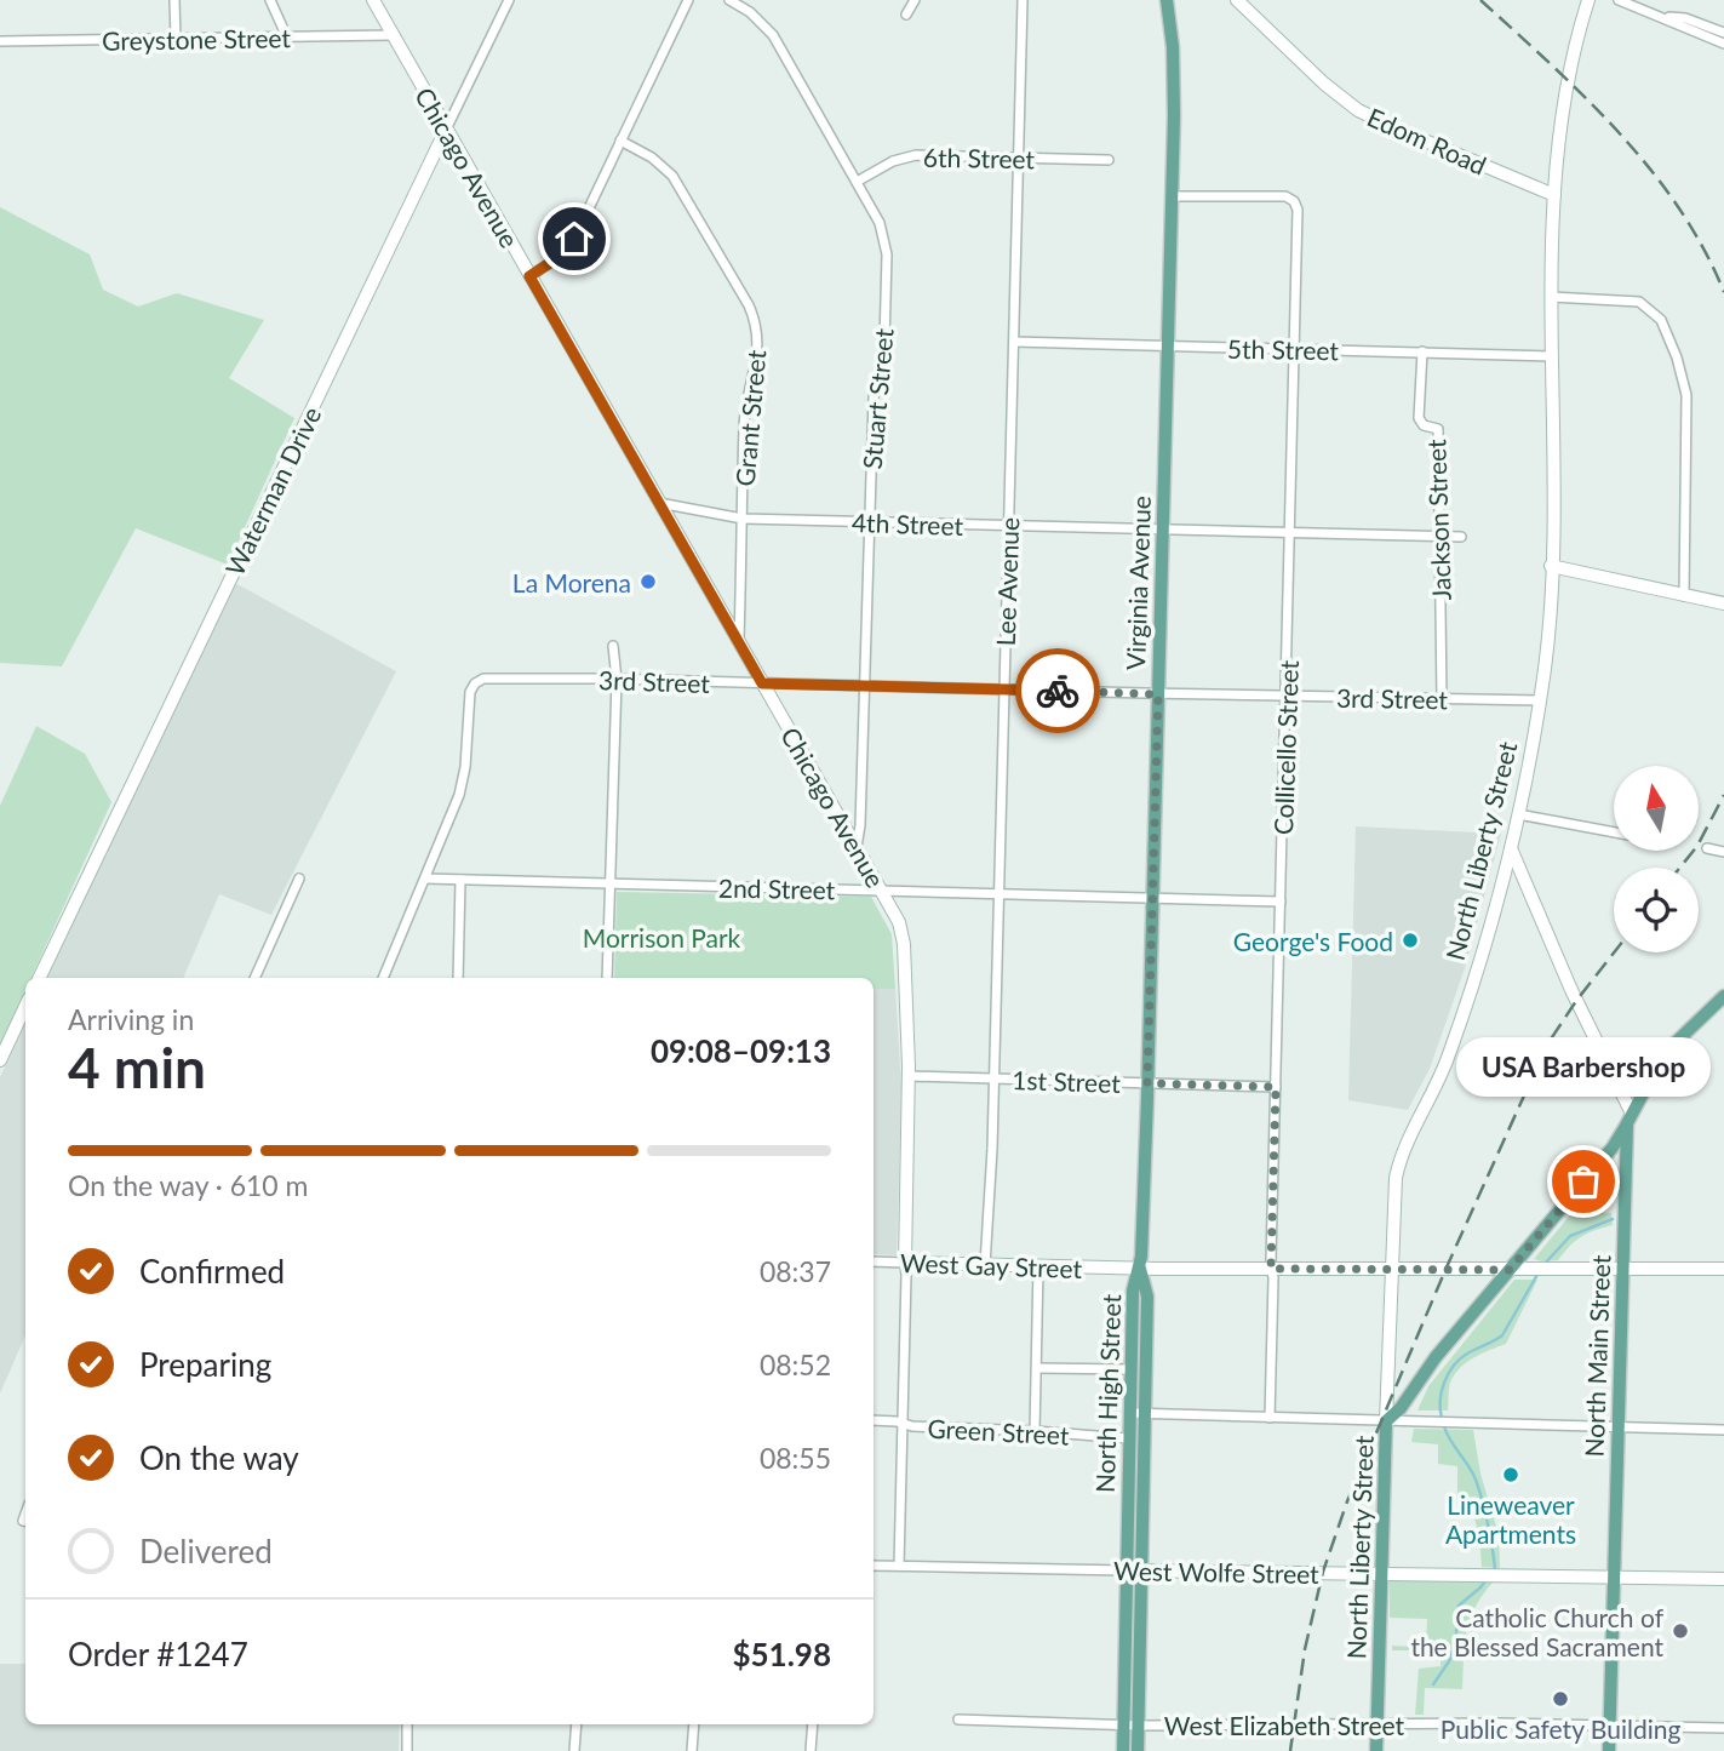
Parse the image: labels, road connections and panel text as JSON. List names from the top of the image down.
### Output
{
  "streets": {
    "main road": [
      "Virginia Avenue",
      "North Liberty Street",
      "North Main Street",
      "North High Street"
    ],
    "street": [
      "Greystone Street",
      "Edom Road",
      "6th Street",
      "Chicago Avenue",
      "5th Street",
      "Stuart Street",
      "Grant Street",
      "Waterman Drive",
      "Jackson Street",
      "4th Street",
      "Lee Avenue",
      "3rd Street",
      "Collicello Street",
      "2nd Street",
      "1st Street",
      "West Gay Street",
      "Green Street",
      "West Wolfe Street",
      "West Elizabeth Street"
    ]
  },
  "crossings": [
    ["Greystone Street", "Chicago Avenue"],
    ["Edom Road", "North Liberty Street"],
    ["6th Street", "Stuart Street"],
    ["6th Street", "Lee Avenue"],
    ["Chicago Avenue", "Stuart Street"],
    ["Chicago Avenue", "Grant Street"],
    ["Chicago Avenue", "Waterman Drive"],
    ["Chicago Avenue", "4th Street"],
    ["Chicago Avenue", "3rd Street"],
    ["Chicago Avenue", "2nd Street"],
    ["Chicago Avenue", "1st Street"],
    ["Chicago Avenue", "West Gay Street"],
    ["Chicago Avenue", "Green Street"],
    ["Chicago Avenue", "West Wolfe Street"],
    ["5th Street", "Jackson Street"],
    ["5th Street", "Lee Avenue"],
    ["5th Street", "Virginia Avenue"],
    ["5th Street", "Collicello Street"],
    ["5th Street", "North Liberty Street"],
    ["Stuart Street", "4th Street"],
    ["Stuart Street", "3rd Street"],
    ["Grant Street", "4th Street"],
    ["Jackson Street", "4th Street"],
    ["Jackson Street", "3rd Street"],
    ["4th Street", "Lee Avenue"],
    ["4th Street", "Virginia Avenue"],
    ["4th Street", "Collicello Street"],
    ["Lee Avenue", "3rd Street"],
    ["Lee Avenue", "2nd Street"],
    ["Lee Avenue", "1st Street"],
    ["Lee Avenue", "West Gay Street"],
    ["Virginia Avenue", "3rd Street"],
    ["Virginia Avenue", "Collicello Street"],
    ["Virginia Avenue", "2nd Street"],
    ["Virginia Avenue", "1st Street"],
    ["Virginia Avenue", "West Gay Street"],
    ["Virginia Avenue", "North High Street"],
    ["3rd Street", "Collicello Street"],
    ["3rd Street", "North Liberty Street"],
    ["3rd Street", "2nd Street"],
    ["Collicello Street", "2nd Street"],
    ["Collicello Street", "1st Street"],
    ["Collicello Street", "West Gay Street"],
    ["North Liberty Street", "West Gay Street"],
    ["North Liberty Street", "West Wolfe Street"],
    ["North Liberty Street", "West Elizabeth Street"],
    ["West Gay Street", "North Main Street"],
    ["West Gay Street", "North High Street"],
    ["North Main Street", "West Wolfe Street"],
    ["North Main Street", "West Elizabeth Street"],
    ["North High Street", "Green Street"],
    ["North High Street", "West Wolfe Street"],
    ["North High Street", "West Elizabeth Street"]
  ],
  "parks": ["Morrison Park"],
  "places": [
    "La Morena",
    "George's Food",
    "USA Barbershop",
    "Lineweaver Apartments",
    "Catholic Church of the Blessed Sacrament",
    "Public Safety Building"
  ],
  "north": "top",
  "page": {
    "heading": ["4 min", "Arriving in", "09:08–09:13"],
    "panel": ["Order #1247", "$51.98"],
    "bubble": "USA Barbershop",
    "bar": "On the way · 610 m",
    "list": [
      ["Confirmed", "08:37"],
      ["Preparing", "08:52"],
      ["On the way", "08:55"],
      "Delivered"
    ]
  }
}
